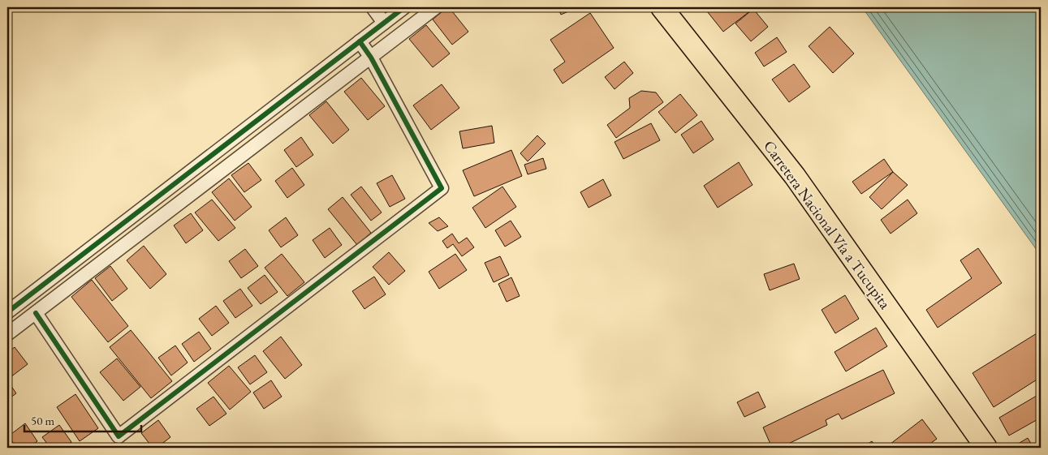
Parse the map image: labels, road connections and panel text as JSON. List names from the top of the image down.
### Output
{
  "streets": {
    "highway": ["Carretera Nacional Vía a Tucupita"]
  },
  "scale_bar": "50 m"
}
